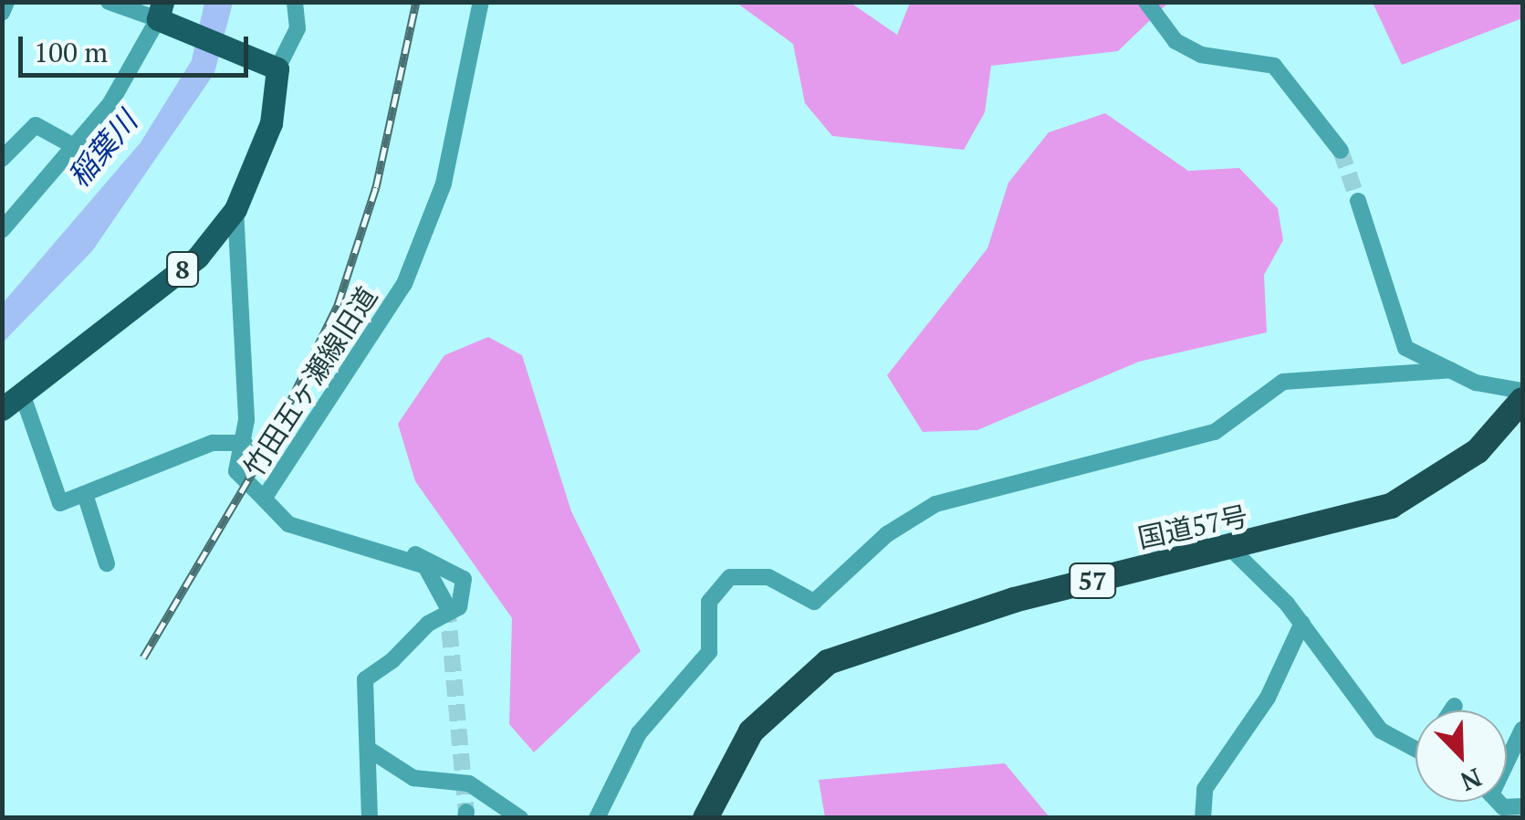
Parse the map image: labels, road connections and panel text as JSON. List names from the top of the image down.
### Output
{
  "streets": {
    "highway": ["国道57号", "57"],
    "main road": ["8"],
    "street": ["竹田五ヶ瀬線旧道"]
  },
  "crossings": [
    ["8", "竹田五ヶ瀬線旧道"]
  ],
  "water": ["稲葉川"],
  "scale_bar": "100 m",
  "north": "bottom right"
}
